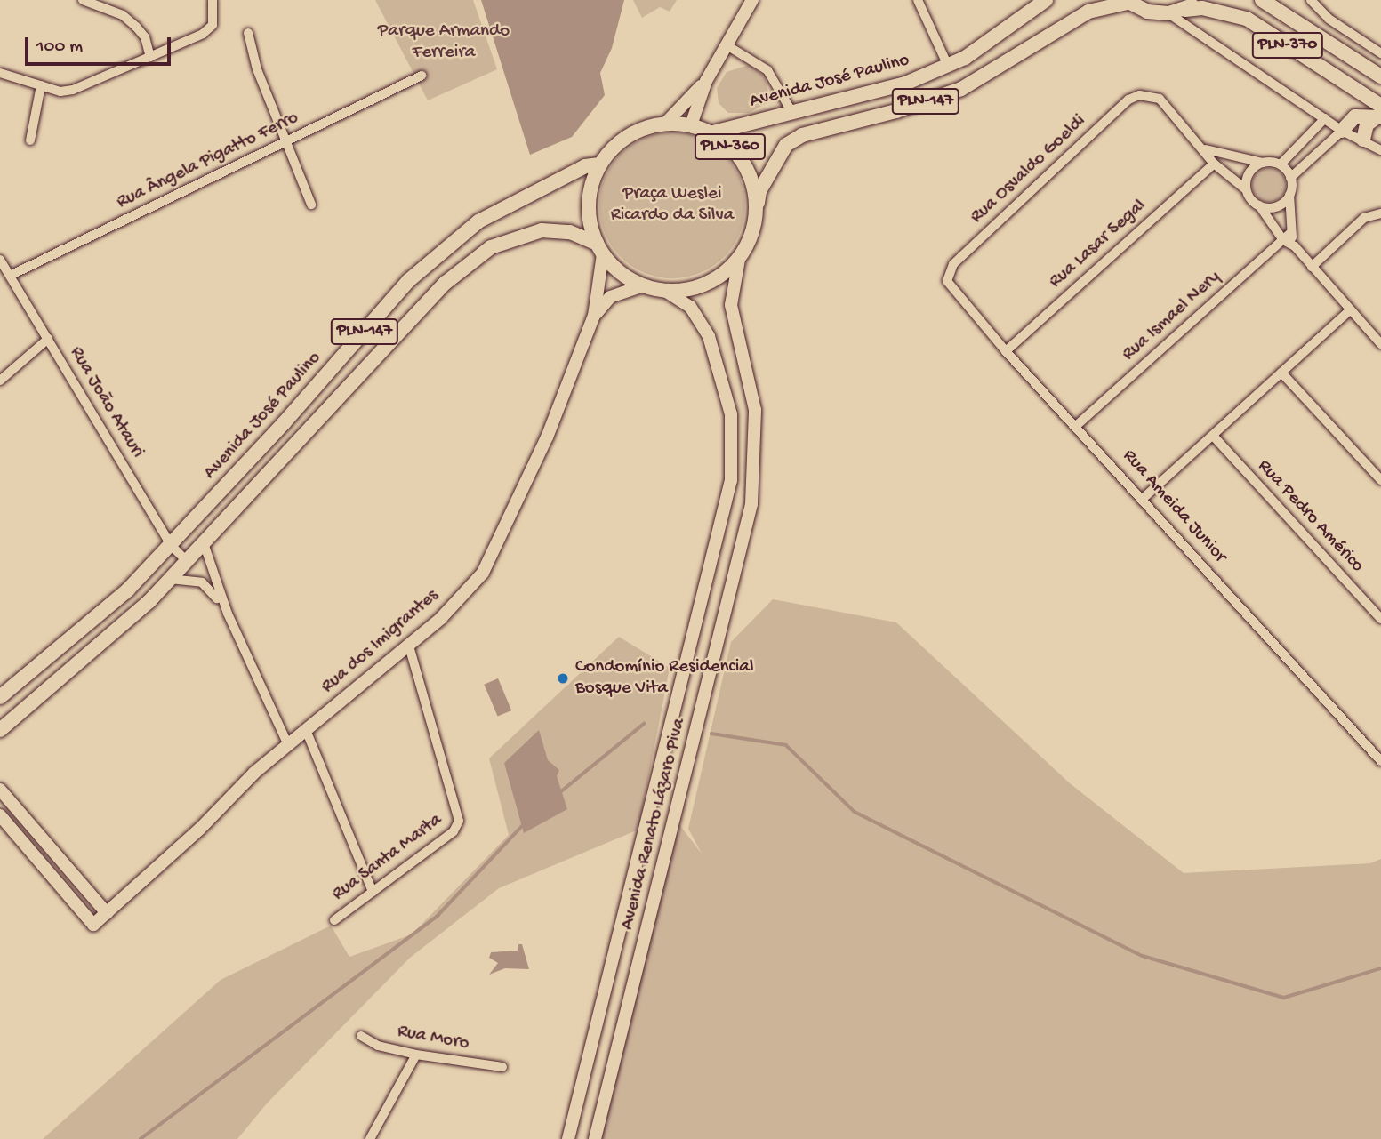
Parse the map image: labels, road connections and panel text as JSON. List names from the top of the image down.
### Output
{
  "streets": {
    "main road": [
      "PLN-370",
      "Avenida José Paulino",
      "PLN-147",
      "PLN-360",
      "Rua dos Imigrantes",
      "Avenida Renato Lázaro Piva"
    ],
    "street": [
      "Rua Ângela Pigatto Ferro",
      "Rua Osvaldo Goeldi",
      "Rua Lasar Segal",
      "Rua Ismael Nery",
      "Rua João Atauri",
      "Rua Ameida Junior",
      "Rua Pedro Américo",
      "Rua Santa Marta",
      "Rua Moro"
    ]
  },
  "crossings": [
    ["PLN-370", "PLN-147"],
    ["Avenida José Paulino", "PLN-147"],
    ["Avenida José Paulino", "PLN-360"],
    ["Avenida José Paulino", "Rua João Atauri"],
    ["Avenida José Paulino", "Rua dos Imigrantes"],
    ["Avenida José Paulino", "Avenida Renato Lázaro Piva"],
    ["PLN-147", "PLN-360"],
    ["PLN-147", "Rua João Atauri"],
    ["PLN-147", "Rua dos Imigrantes"],
    ["PLN-147", "Avenida Renato Lázaro Piva"],
    ["PLN-360", "Rua dos Imigrantes"],
    ["PLN-360", "Avenida Renato Lázaro Piva"],
    ["Rua Ângela Pigatto Ferro", "Rua João Atauri"],
    ["Rua Osvaldo Goeldi", "Rua Ameida Junior"],
    ["Rua Lasar Segal", "Rua Ameida Junior"],
    ["Rua Ismael Nery", "Rua Ameida Junior"],
    ["Rua dos Imigrantes", "Avenida Renato Lázaro Piva"],
    ["Rua dos Imigrantes", "Rua Santa Marta"]
  ],
  "parks": ["Parque Armando Ferreira", "Praça Weslei Ricardo da Silva"],
  "places": ["Condomínio Residencial Bosque Vita"],
  "scale_bar": "100 m"
}
